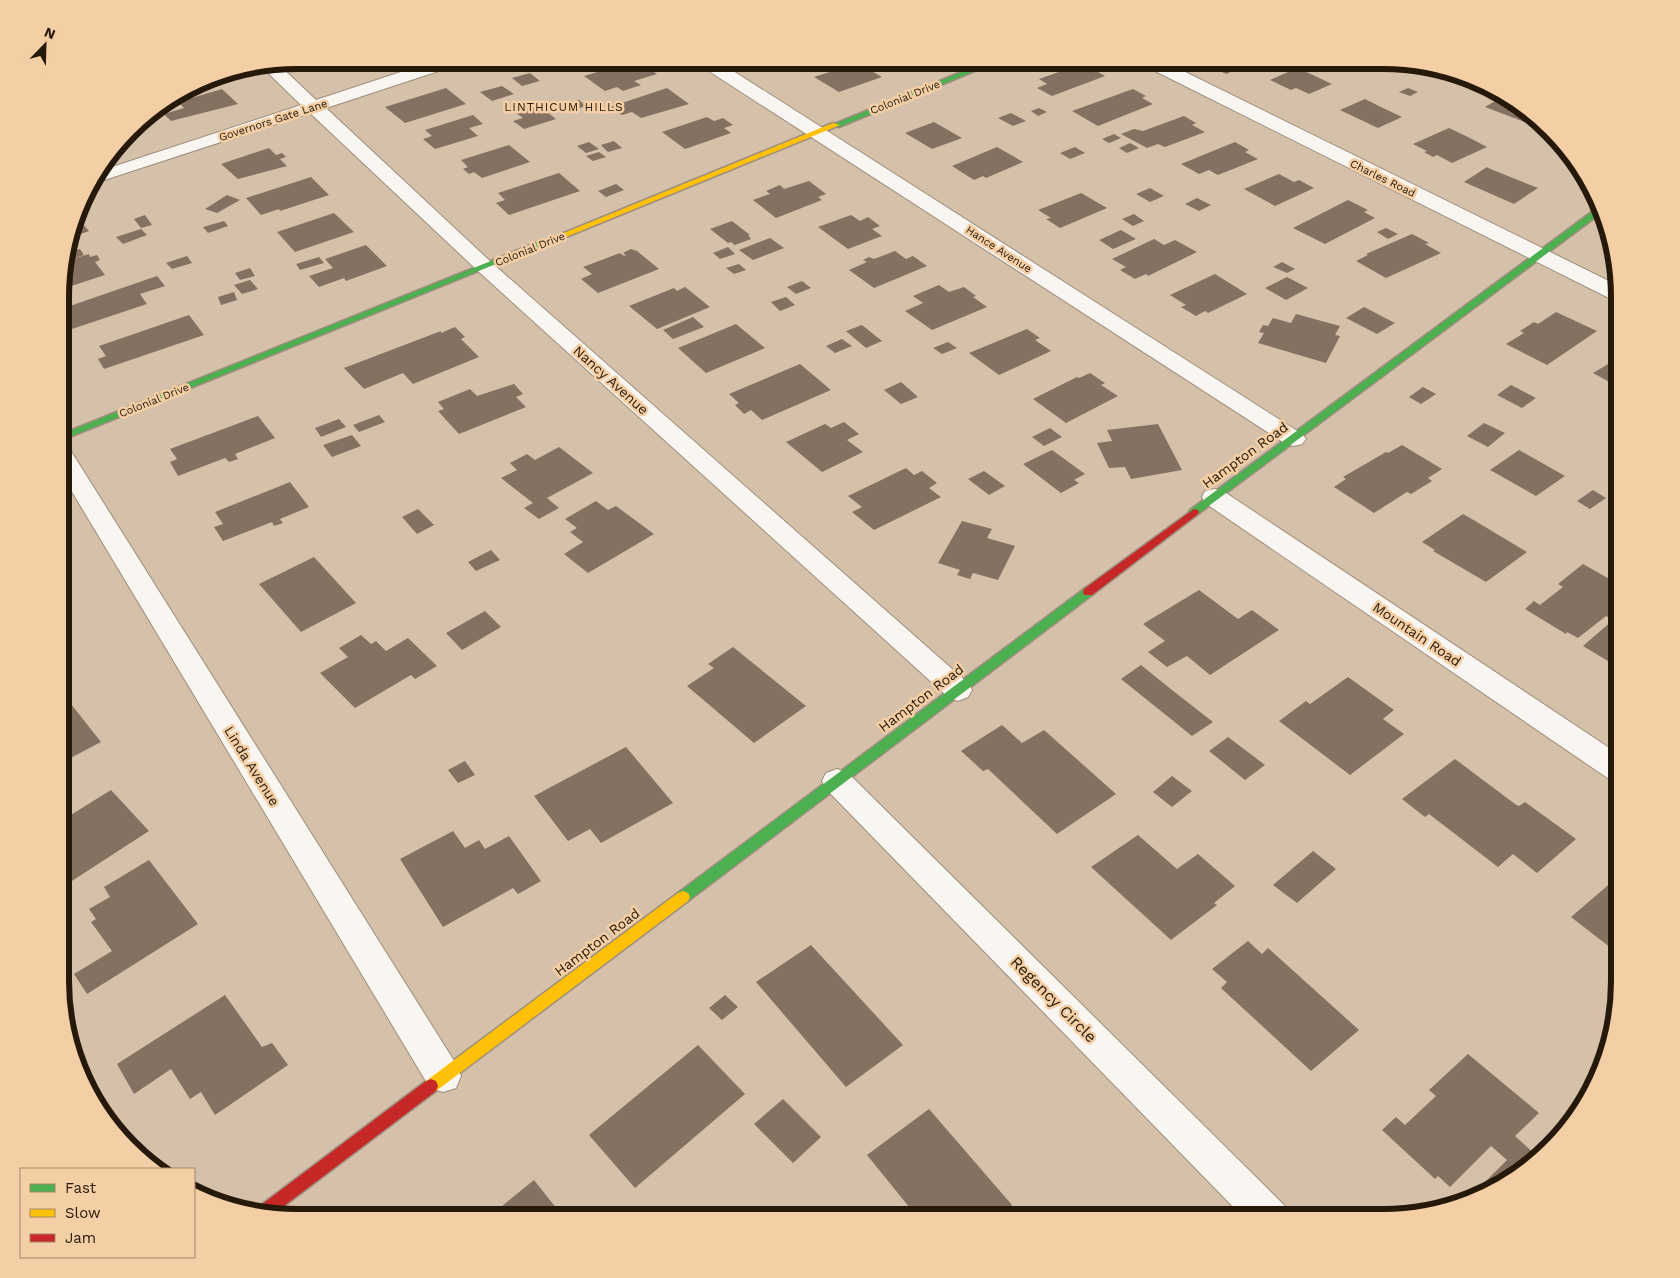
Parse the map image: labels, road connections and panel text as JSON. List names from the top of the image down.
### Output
{
  "streets": {
    "street": [
      "Colonial Drive",
      "Governors Gate Lane",
      "Charles Road",
      "Hance Avenue",
      "Nancy Avenue",
      "Hampton Road",
      "Mountain Road",
      "Linda Avenue",
      "Regency Circle"
    ]
  },
  "crossings": [
    ["Colonial Drive", "Hance Avenue"],
    ["Colonial Drive", "Nancy Avenue"],
    ["Governors Gate Lane", "Nancy Avenue"],
    ["Charles Road", "Hampton Road"],
    ["Hance Avenue", "Hampton Road"],
    ["Nancy Avenue", "Hampton Road"],
    ["Hampton Road", "Mountain Road"],
    ["Hampton Road", "Linda Avenue"],
    ["Hampton Road", "Regency Circle"]
  ],
  "districts": ["LINTHICUM HILLS"],
  "legend": ["Fast", "Slow", "Jam"],
  "north": "top right"
}
